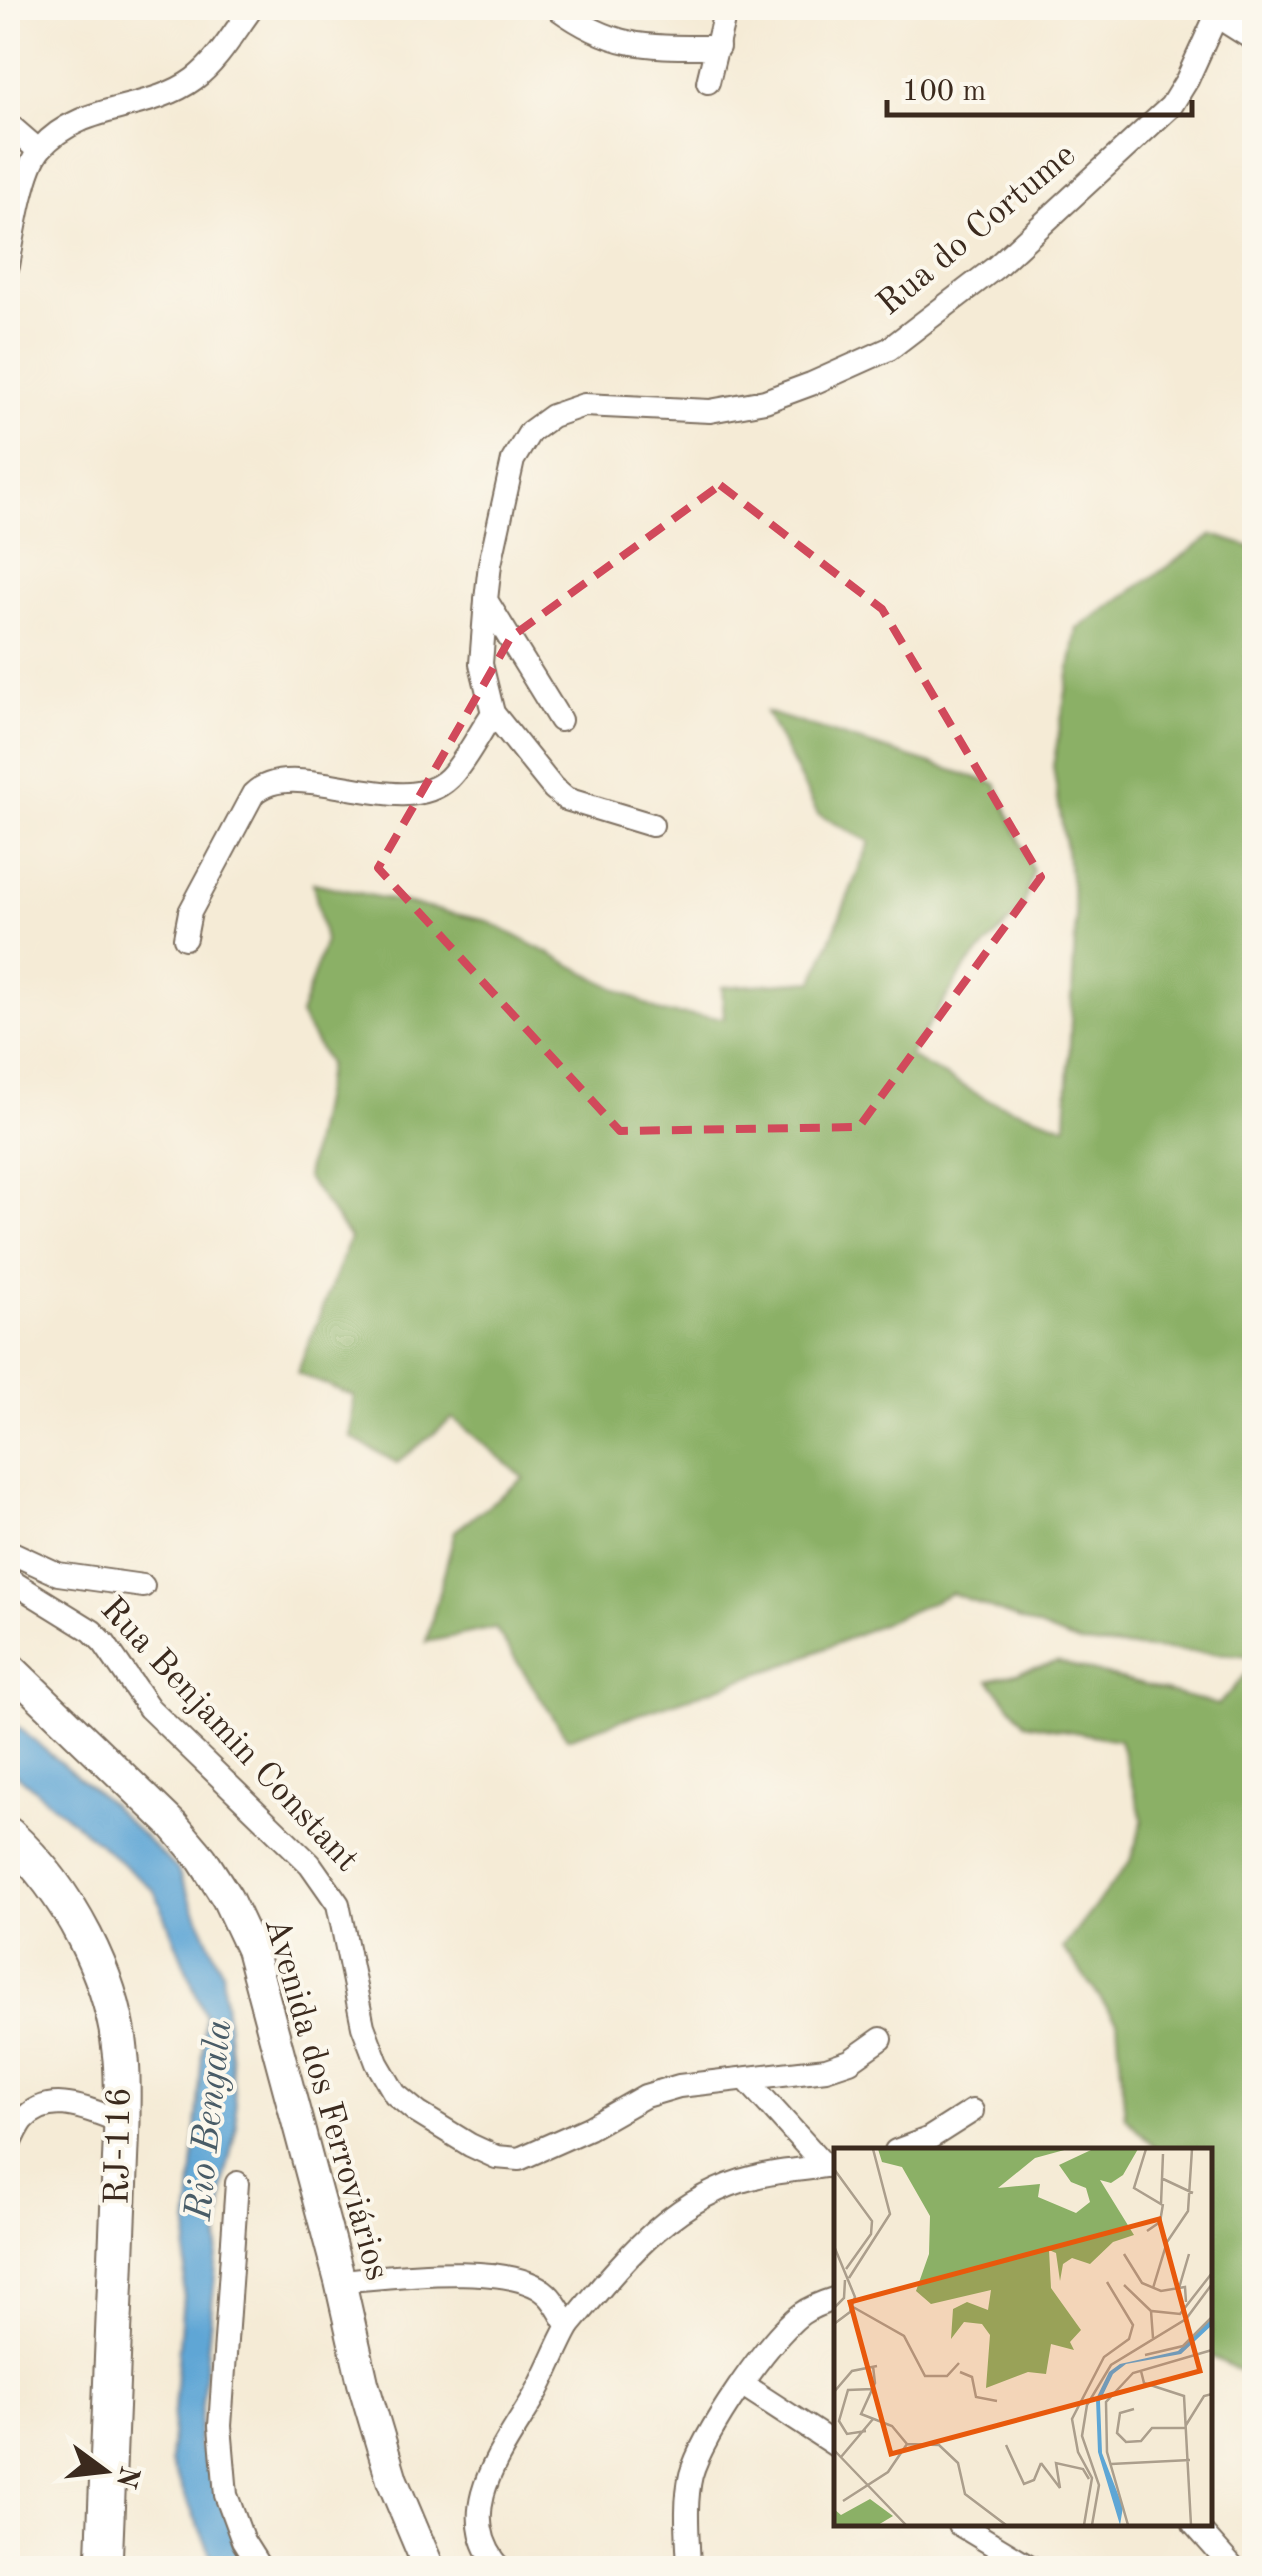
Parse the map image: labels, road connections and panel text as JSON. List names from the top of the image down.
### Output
{
  "streets": {
    "main road": ["Avenida dos Ferroviários", "RJ-116"],
    "street": ["Rua do Cortume", "Rua Benjamin Constant"]
  },
  "water": ["Rio Bengala"],
  "scale_bar": "100 m",
  "north": "right"
}
